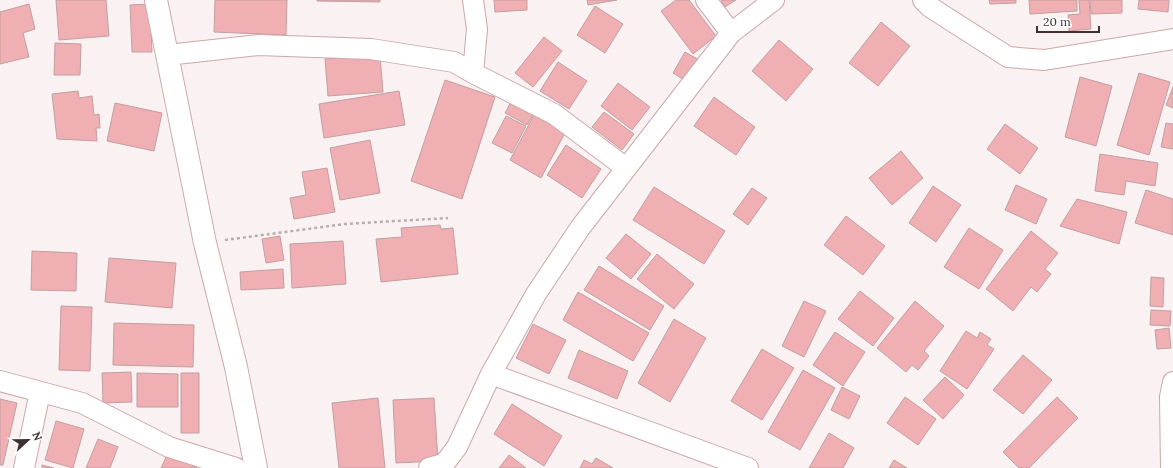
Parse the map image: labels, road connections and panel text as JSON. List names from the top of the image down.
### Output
{
  "scale_bar": "20 m",
  "north": "right"
}
